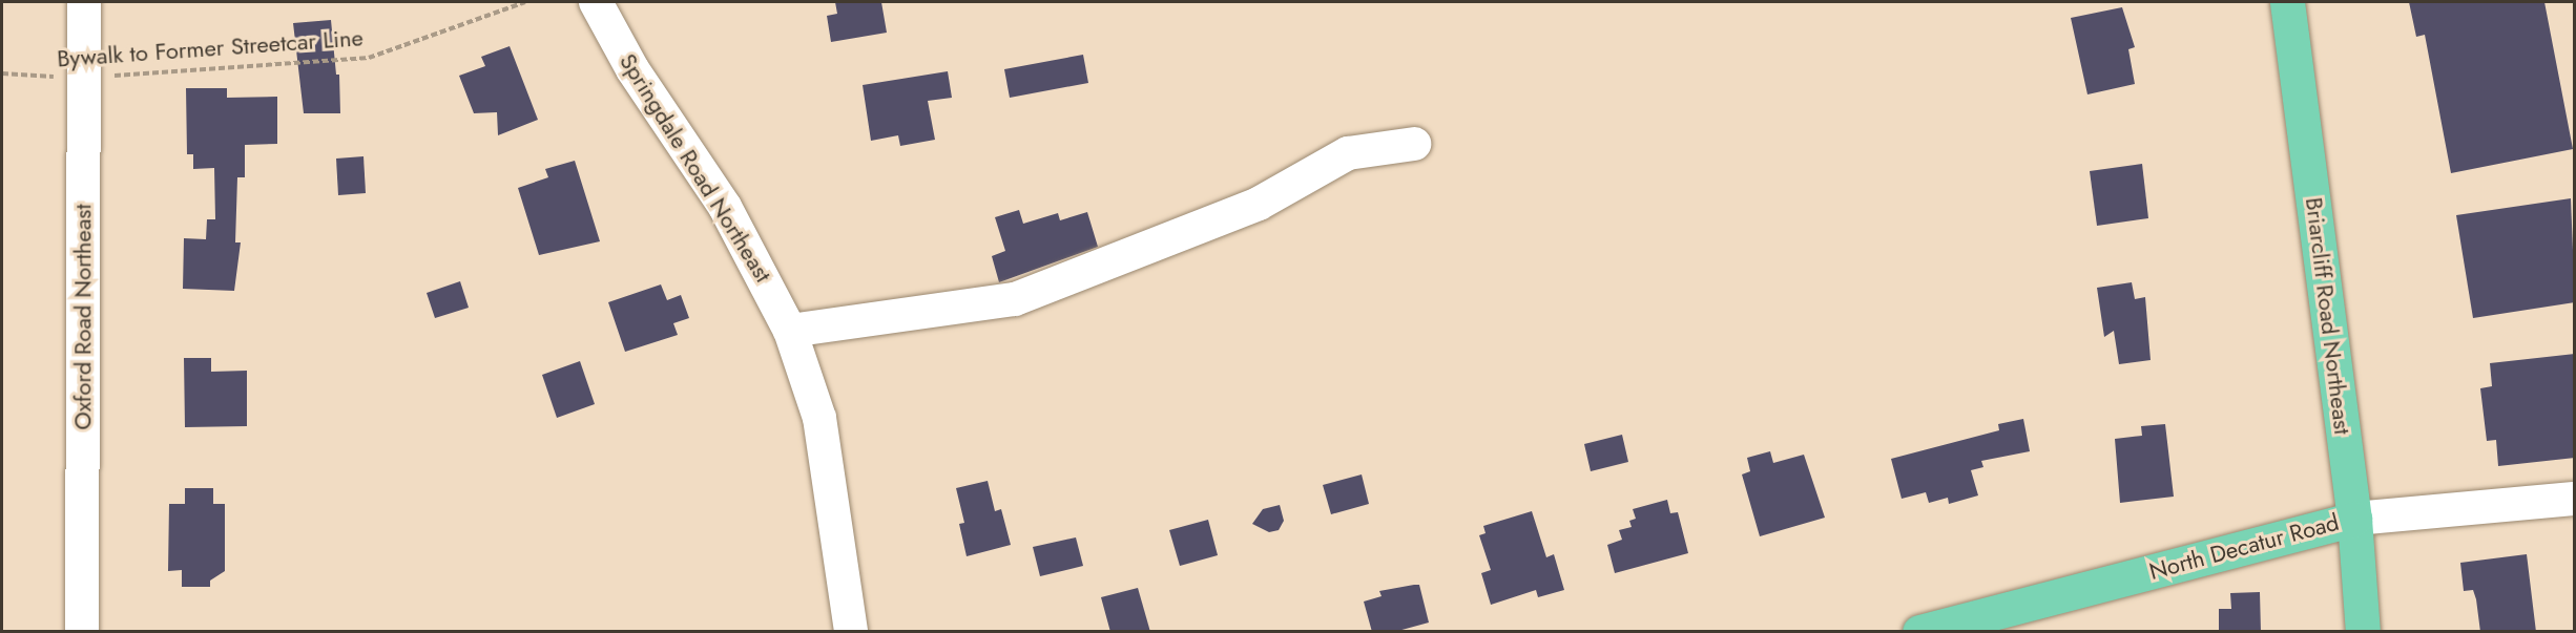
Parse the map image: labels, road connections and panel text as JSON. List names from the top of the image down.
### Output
{
  "streets": {
    "main road": ["Briarcliff Road Northeast", "North Decatur Road"],
    "street": ["Springdale Road Northeast", "Oxford Road Northeast"],
    "path": ["Bywalk to Former Streetcar Line"]
  },
  "crossings": [
    ["Bywalk to Former Streetcar Line", "Oxford Road Northeast"],
    ["Briarcliff Road Northeast", "North Decatur Road"]
  ]
}
